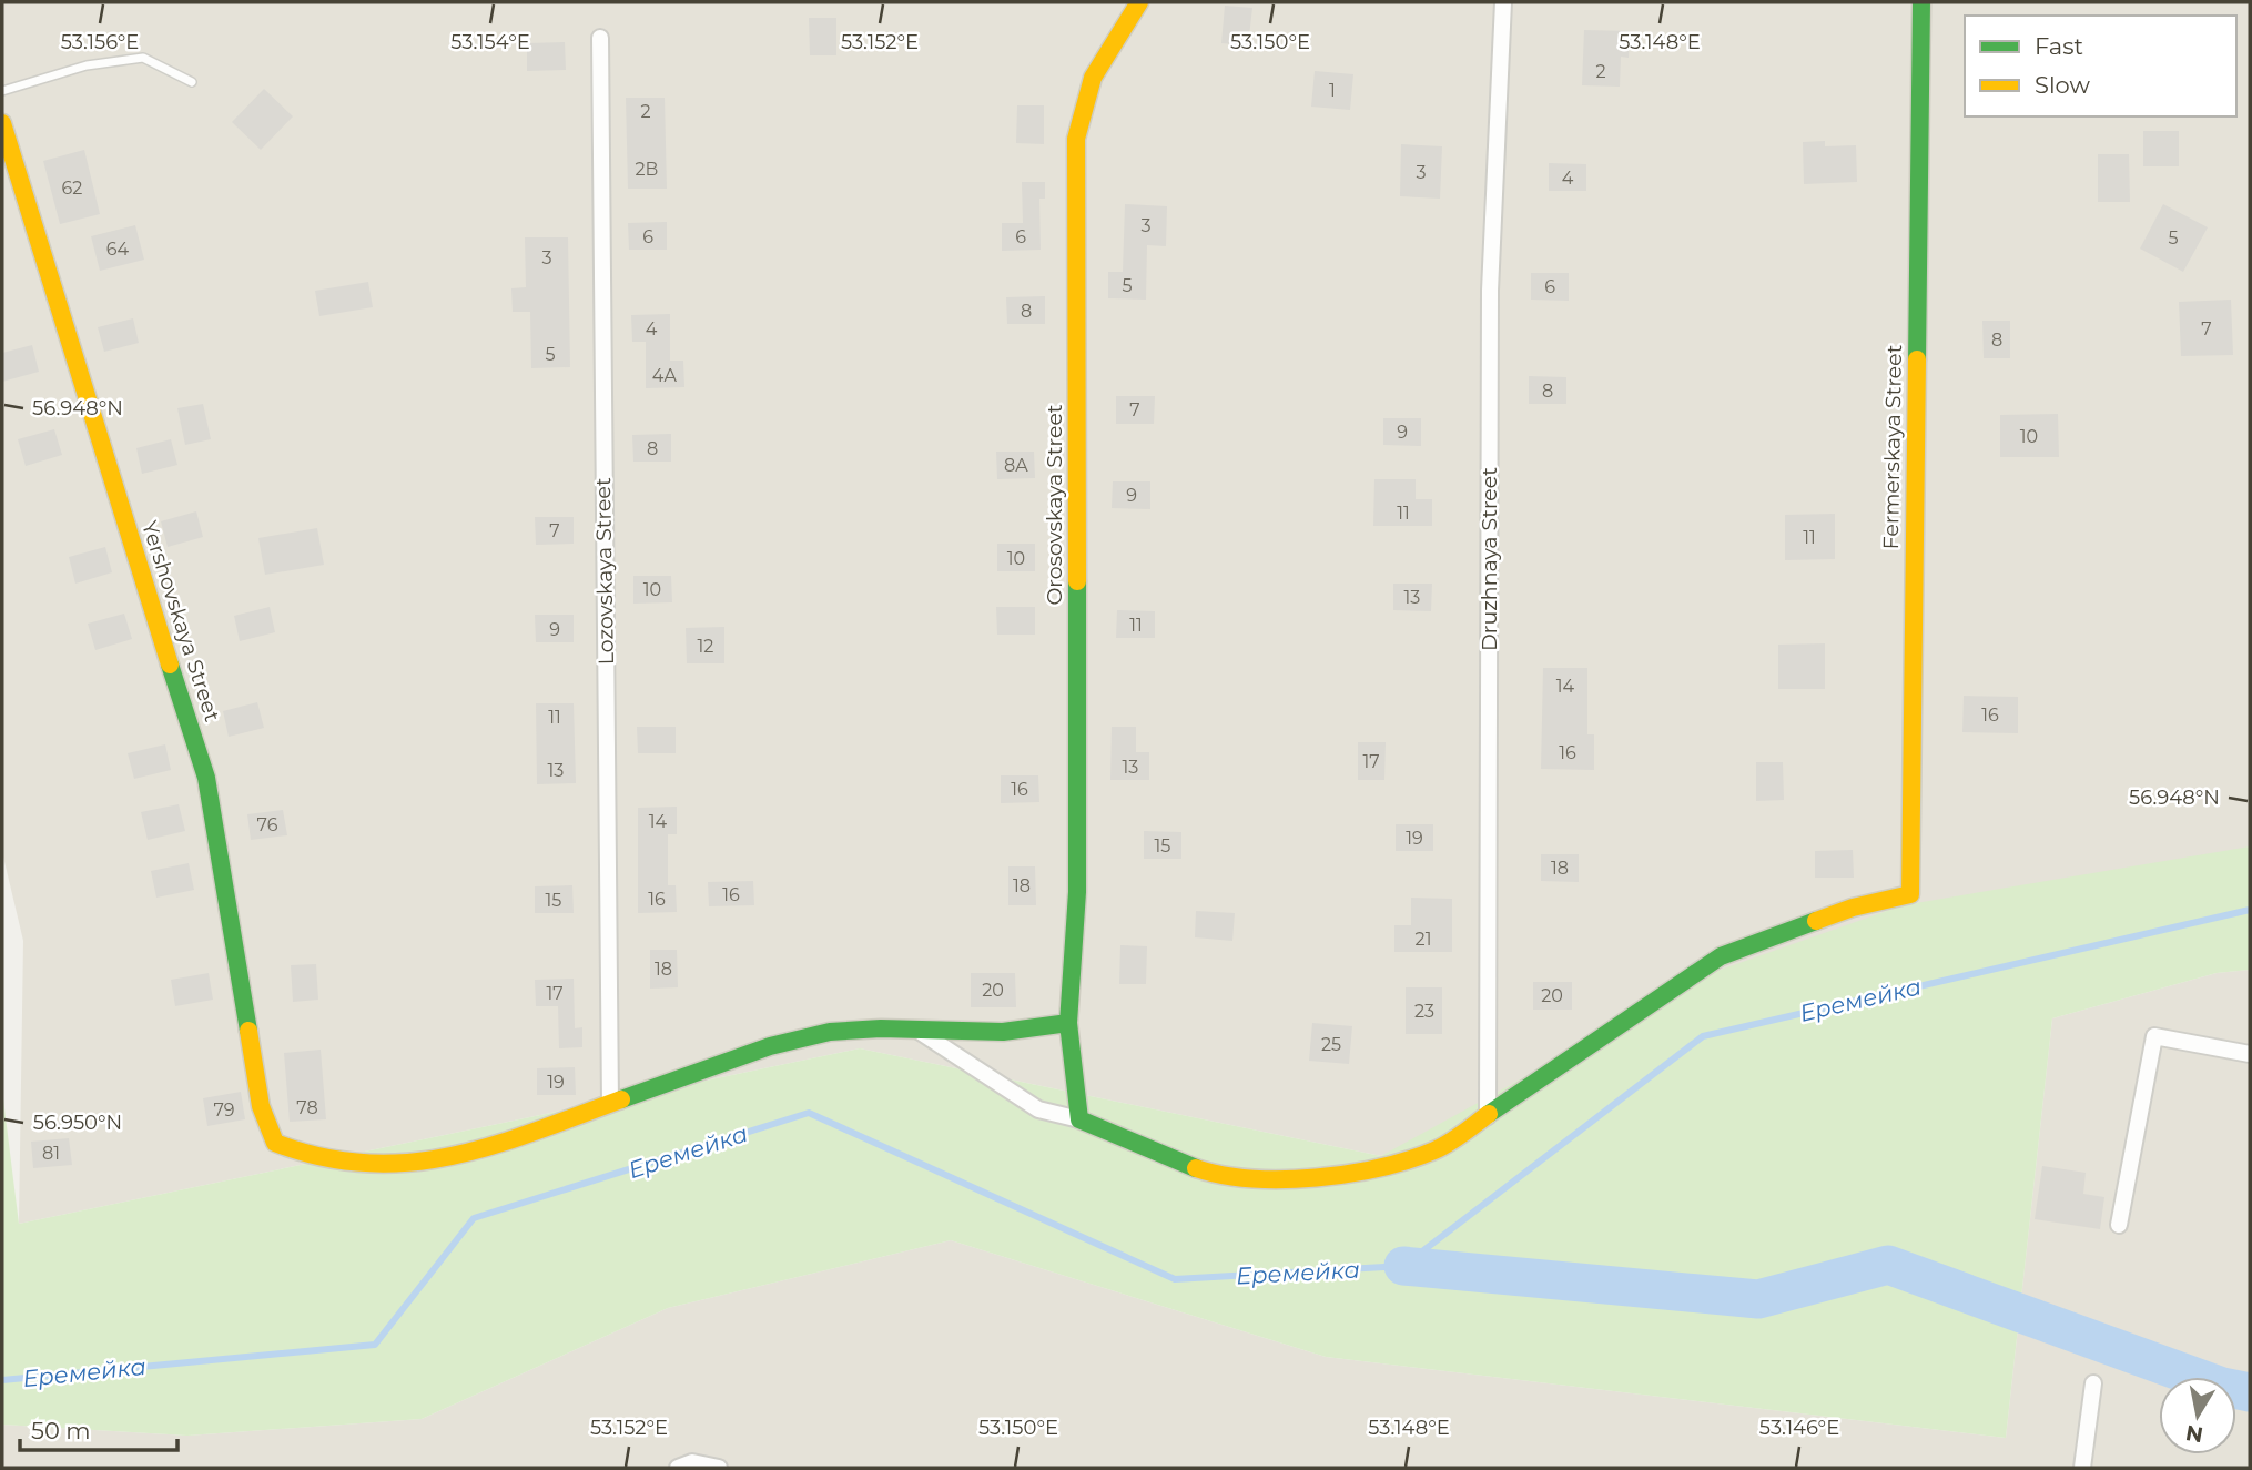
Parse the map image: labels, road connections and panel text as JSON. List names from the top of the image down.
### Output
{
  "streets": {
    "street": [
      "Fermerskaya Street",
      "Orosovskaya Street",
      "Druzhnaya Street",
      "Lozovskaya Street",
      "Yershovskaya Street"
    ]
  },
  "crossings": [
    ["Fermerskaya Street", "Druzhnaya Street"],
    ["Lozovskaya Street", "Yershovskaya Street"]
  ],
  "water": ["Еремейка"],
  "house_numbers": [
    "2",
    "1",
    "2",
    "2В",
    "3",
    "4",
    "62",
    "3",
    "6",
    "6",
    "5",
    "64",
    "3",
    "5",
    "6",
    "8",
    "4",
    "7",
    "8",
    "5",
    "4А",
    "8",
    "7",
    "9",
    "10",
    "8",
    "8А",
    "9",
    "11",
    "7",
    "11",
    "10",
    "10",
    "13",
    "11",
    "9",
    "12",
    "14",
    "16",
    "11",
    "16",
    "17",
    "13",
    "13",
    "16",
    "14",
    "76",
    "19",
    "15",
    "18",
    "18",
    "16",
    "16",
    "15",
    "21",
    "18",
    "20",
    "17",
    "20",
    "23",
    "25",
    "19",
    "78",
    "79",
    "81"
  ],
  "legend": ["Fast", "Slow"],
  "scale_bar": "50 m",
  "north": "bottom",
  "coordinates": [
    "53.156°E",
    "53.154°E",
    "53.152°E",
    "53.150°E",
    "53.148°E",
    "56.948°N",
    "56.950°N",
    "53.146°E"
  ]
}
